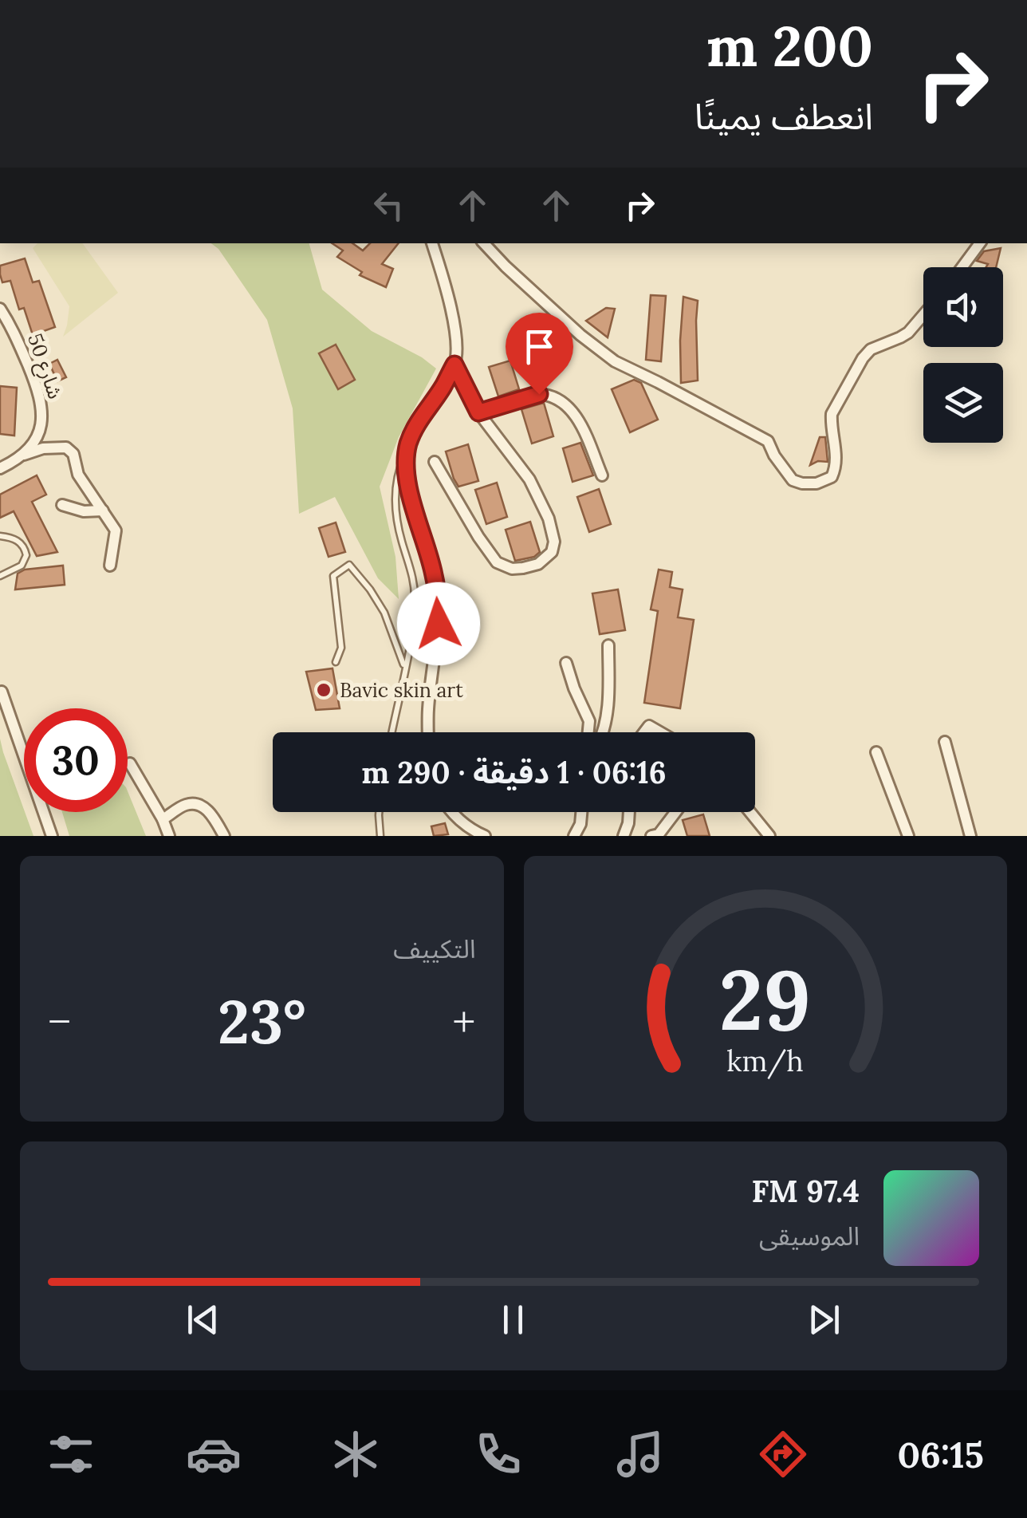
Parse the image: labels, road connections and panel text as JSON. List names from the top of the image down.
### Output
{
  "streets": {
    "street": ["شارع 50"]
  },
  "places": ["Bavic skin art"],
  "page": {
    "turn": ["200 m", "انعطف يمينًا"],
    "limit": "30",
    "trip": "06:16 · 1 دقيقة · 290 m",
    "tile": "التكييف",
    "heat": ["−", "23°", "+"],
    "song": ["97.4 FM", "الموسيقى"],
    "tabs": "06:15",
    "gauge": ["29", "km/h"]
  }
}
